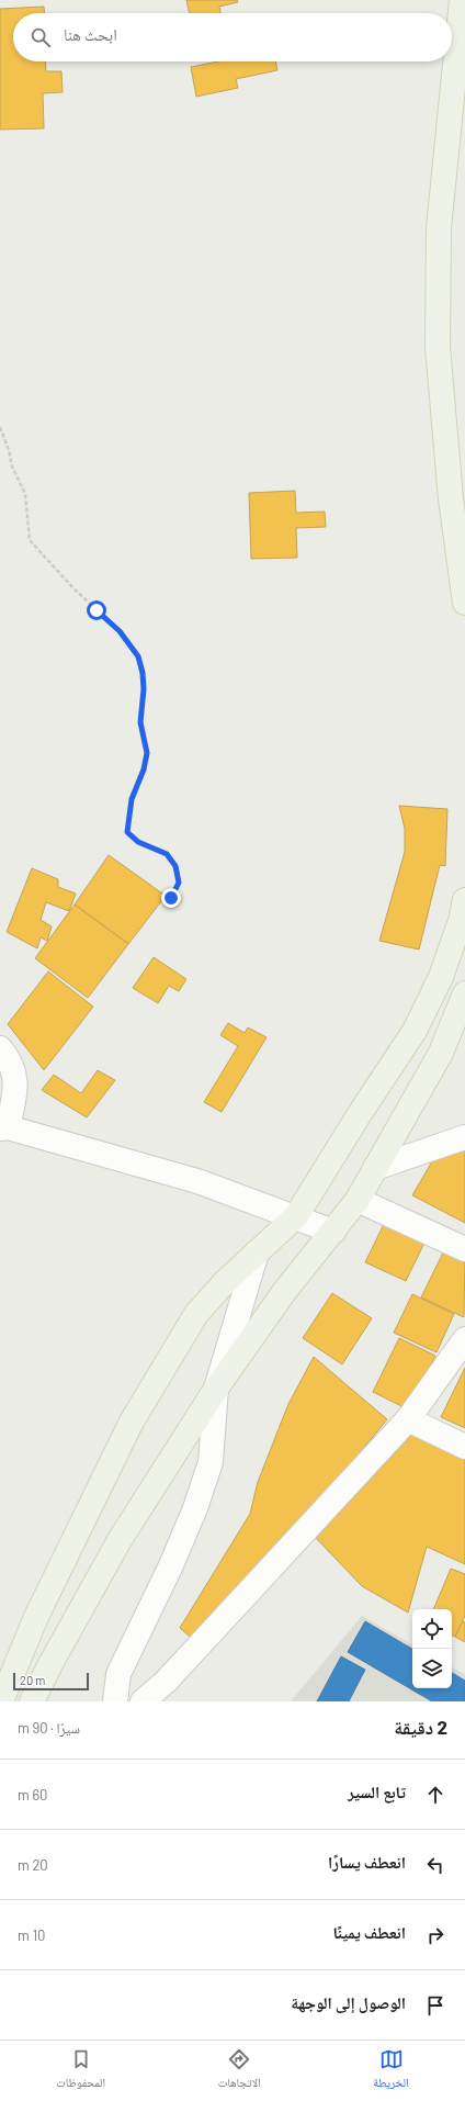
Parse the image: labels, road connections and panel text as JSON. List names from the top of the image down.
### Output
{
  "scale_bar": "20 m",
  "page": {
    "search": "ابحث هنا",
    "scale": "20 m",
    "heading": ["2 دقيقة", "سيرًا · 90 m"],
    "list": [
      ["تابع السير", "60 m"],
      ["انعطف يسارًا", "20 m"],
      ["انعطف يمينًا", "10 m"],
      "الوصول إلى الوجهة"
    ],
    "nav": ["الخريطة", "الاتجاهات", "المحفوظات"]
  }
}
